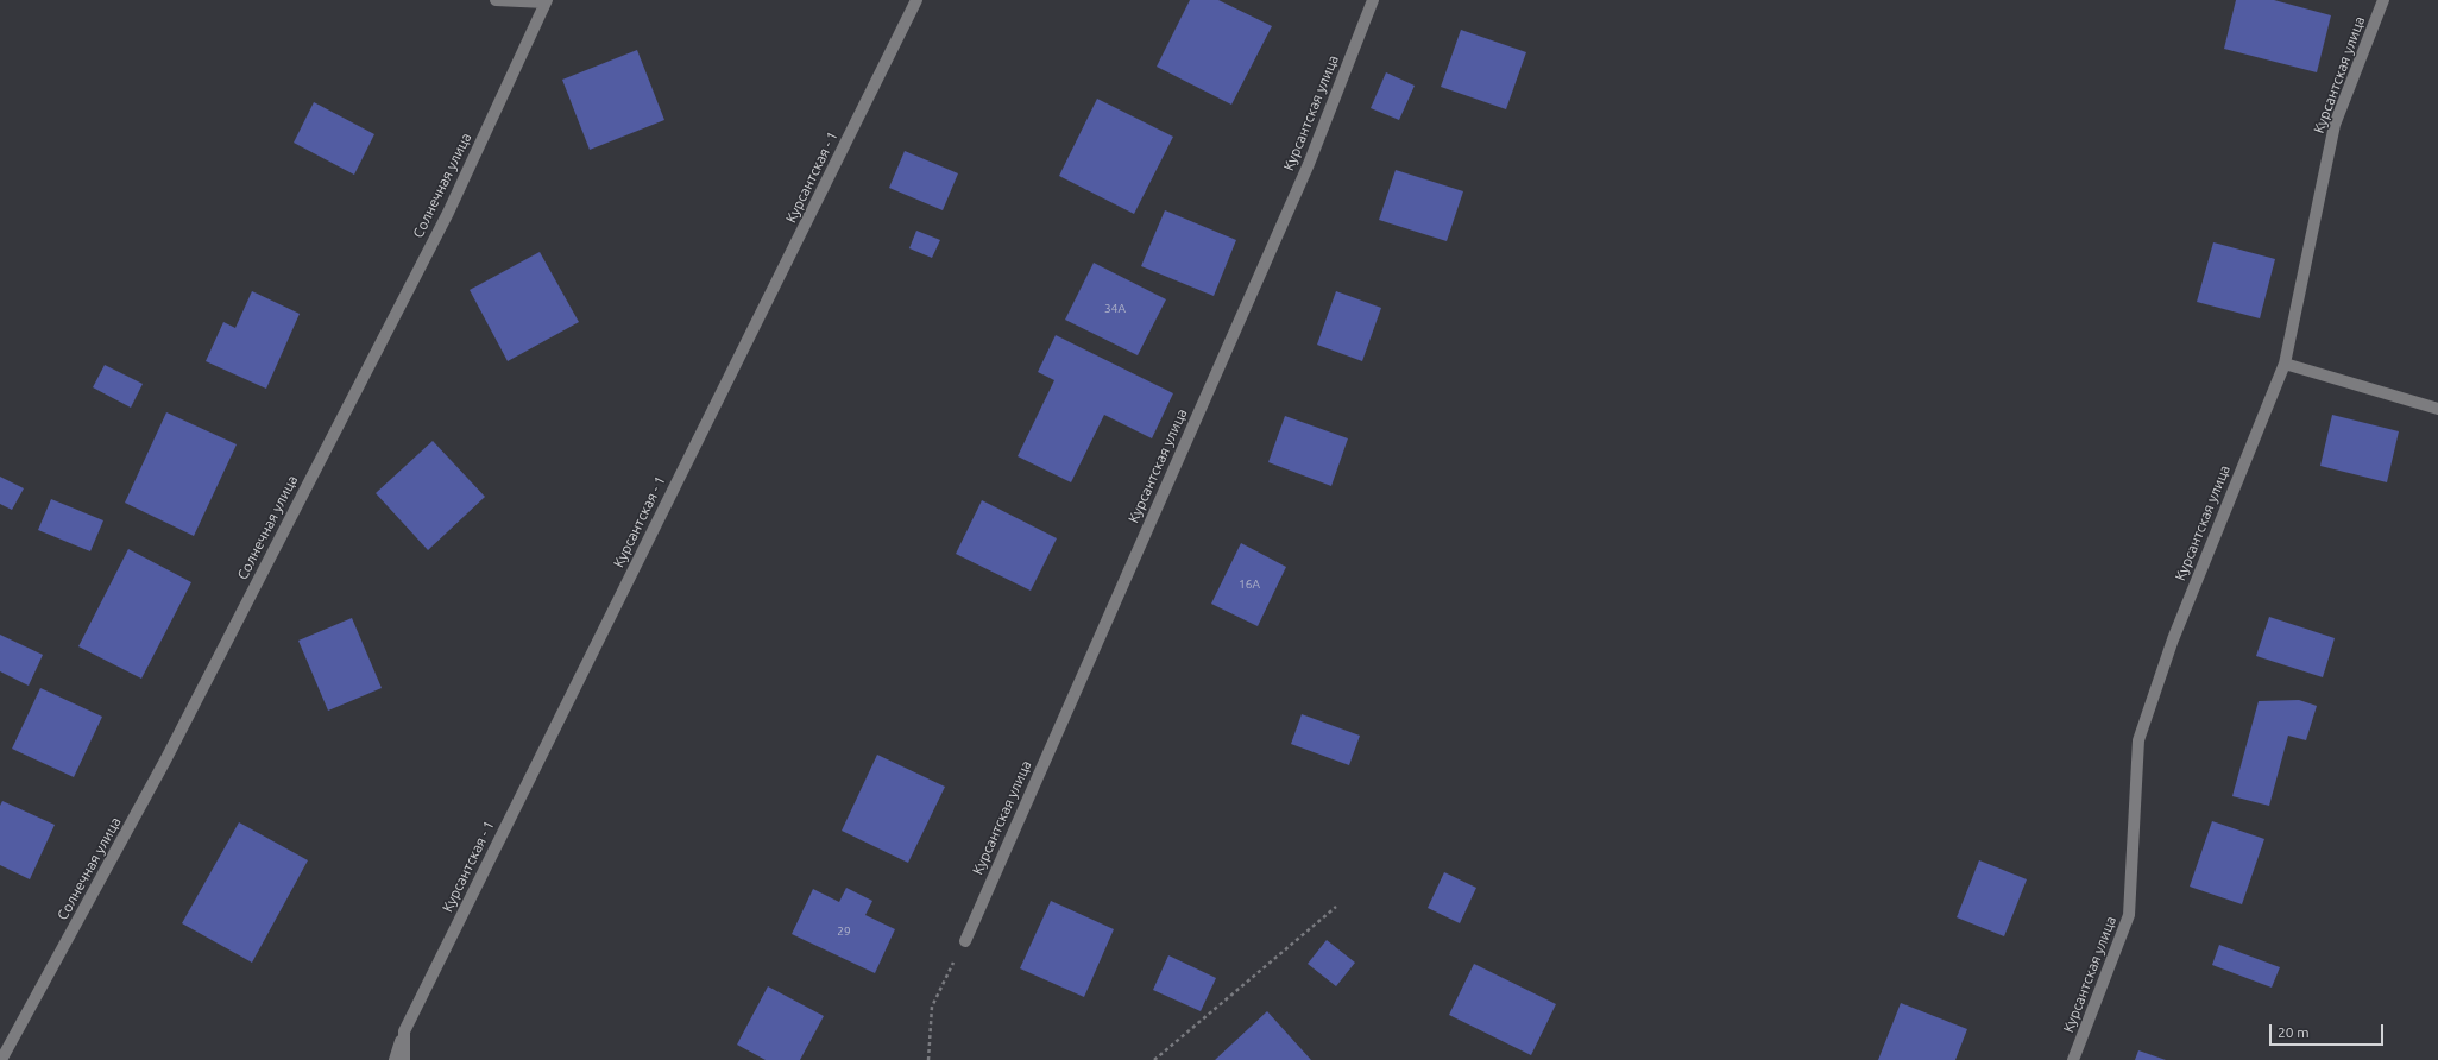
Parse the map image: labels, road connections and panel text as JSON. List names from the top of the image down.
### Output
{
  "streets": {
    "street": ["Курсантская улица", "Курсантская - 1", "Солнечная улица"]
  },
  "house_numbers": ["34А", "16А", "29"],
  "scale_bar": "20 m"
}
